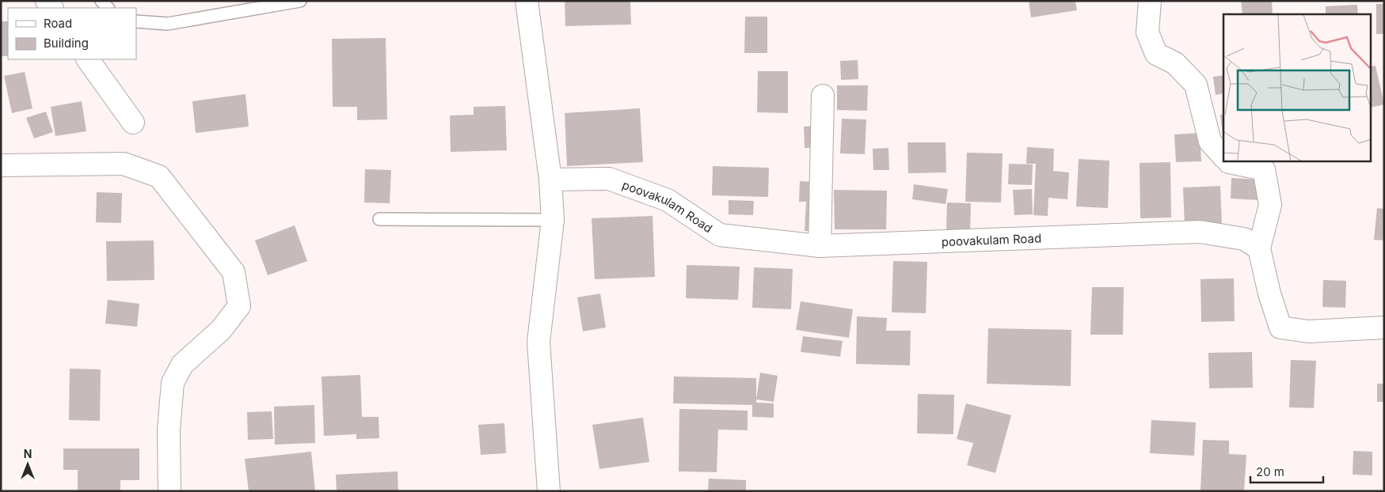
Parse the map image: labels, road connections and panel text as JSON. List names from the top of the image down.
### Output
{
  "streets": {
    "street": ["poovakulam Road"]
  },
  "legend": ["Road", "Building"],
  "scale_bar": "20 m",
  "north": "top"
}
